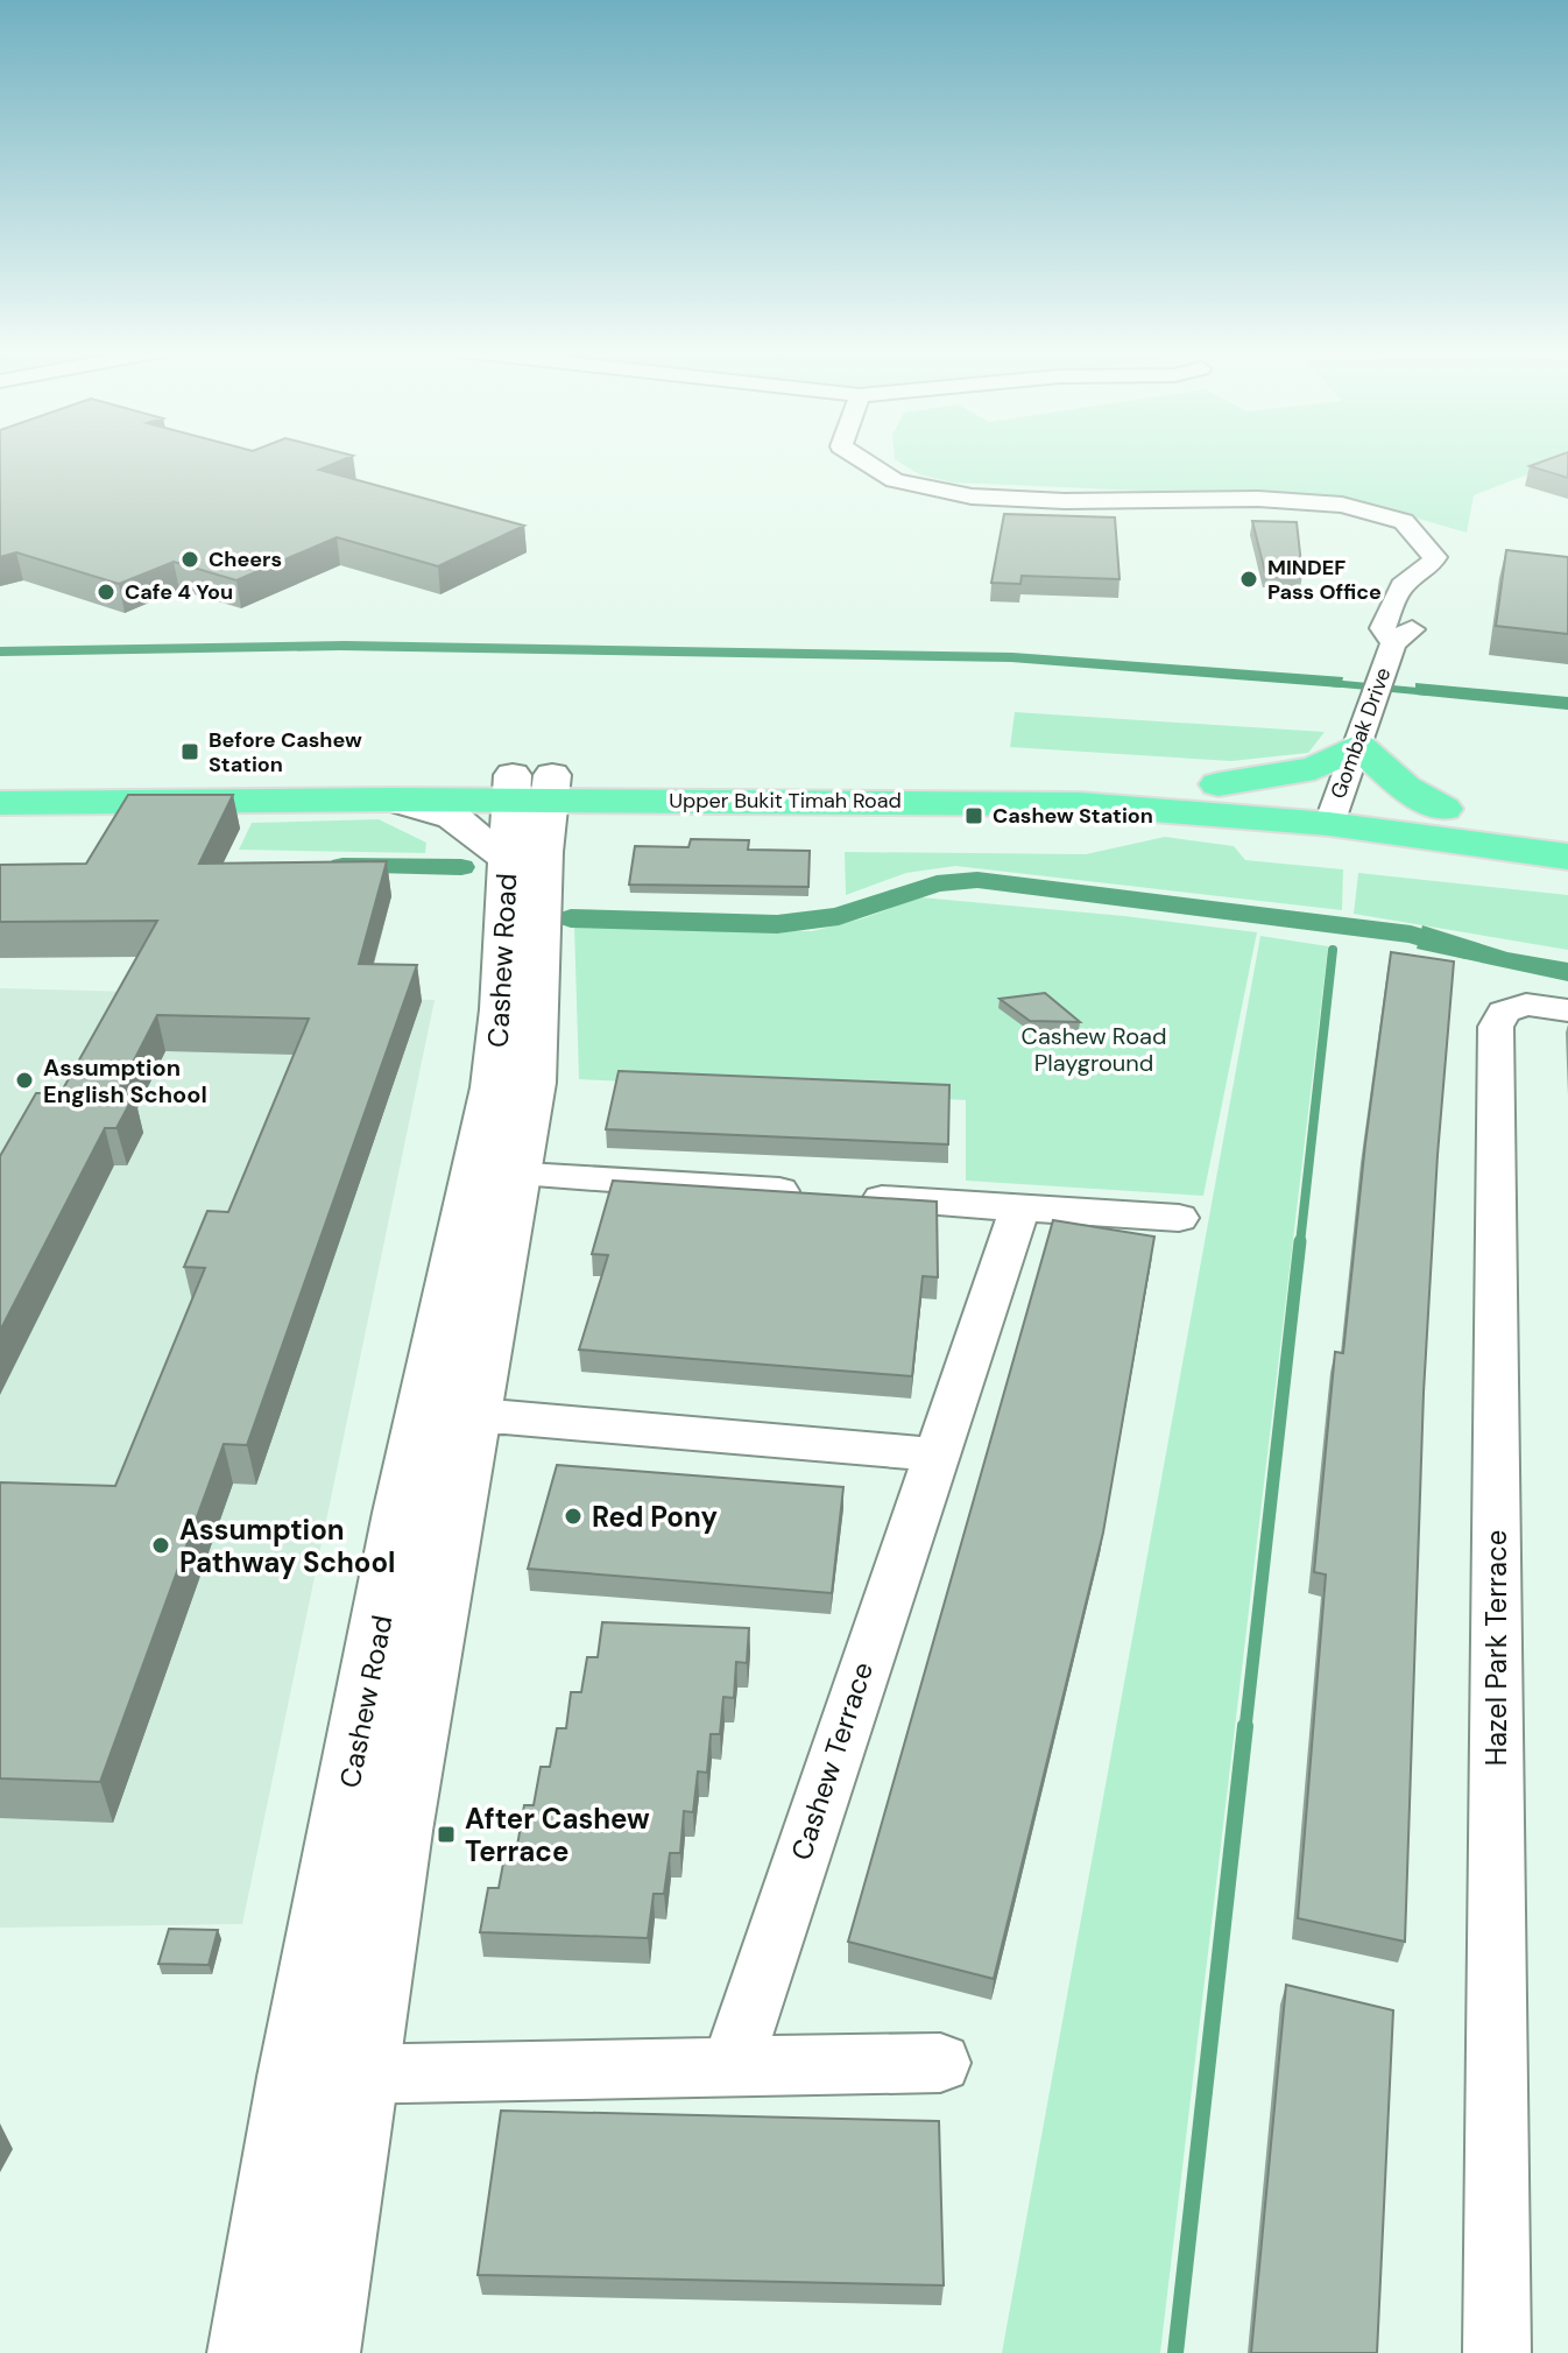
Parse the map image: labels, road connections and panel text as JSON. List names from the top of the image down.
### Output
{
  "streets": {
    "highway": ["Upper Bukit Timah Road"],
    "street": [
      "Gombak Drive",
      "Cashew Road",
      "Hazel Park Terrace",
      "Cashew Terrace"
    ]
  },
  "crossings": [
    ["Gombak Drive", "Upper Bukit Timah Road"],
    ["Upper Bukit Timah Road", "Cashew Road"]
  ],
  "parks": ["Cashew Road Playground"],
  "places": {
    "other": [
      "Cheers",
      "MINDEF Pass Office",
      "Cafe 4 You",
      "Assumption English School",
      "Red Pony",
      "Assumption Pathway School"
    ],
    "transit": ["Before Cashew Station", "Cashew Station", "After Cashew Terrace"]
  }
}
